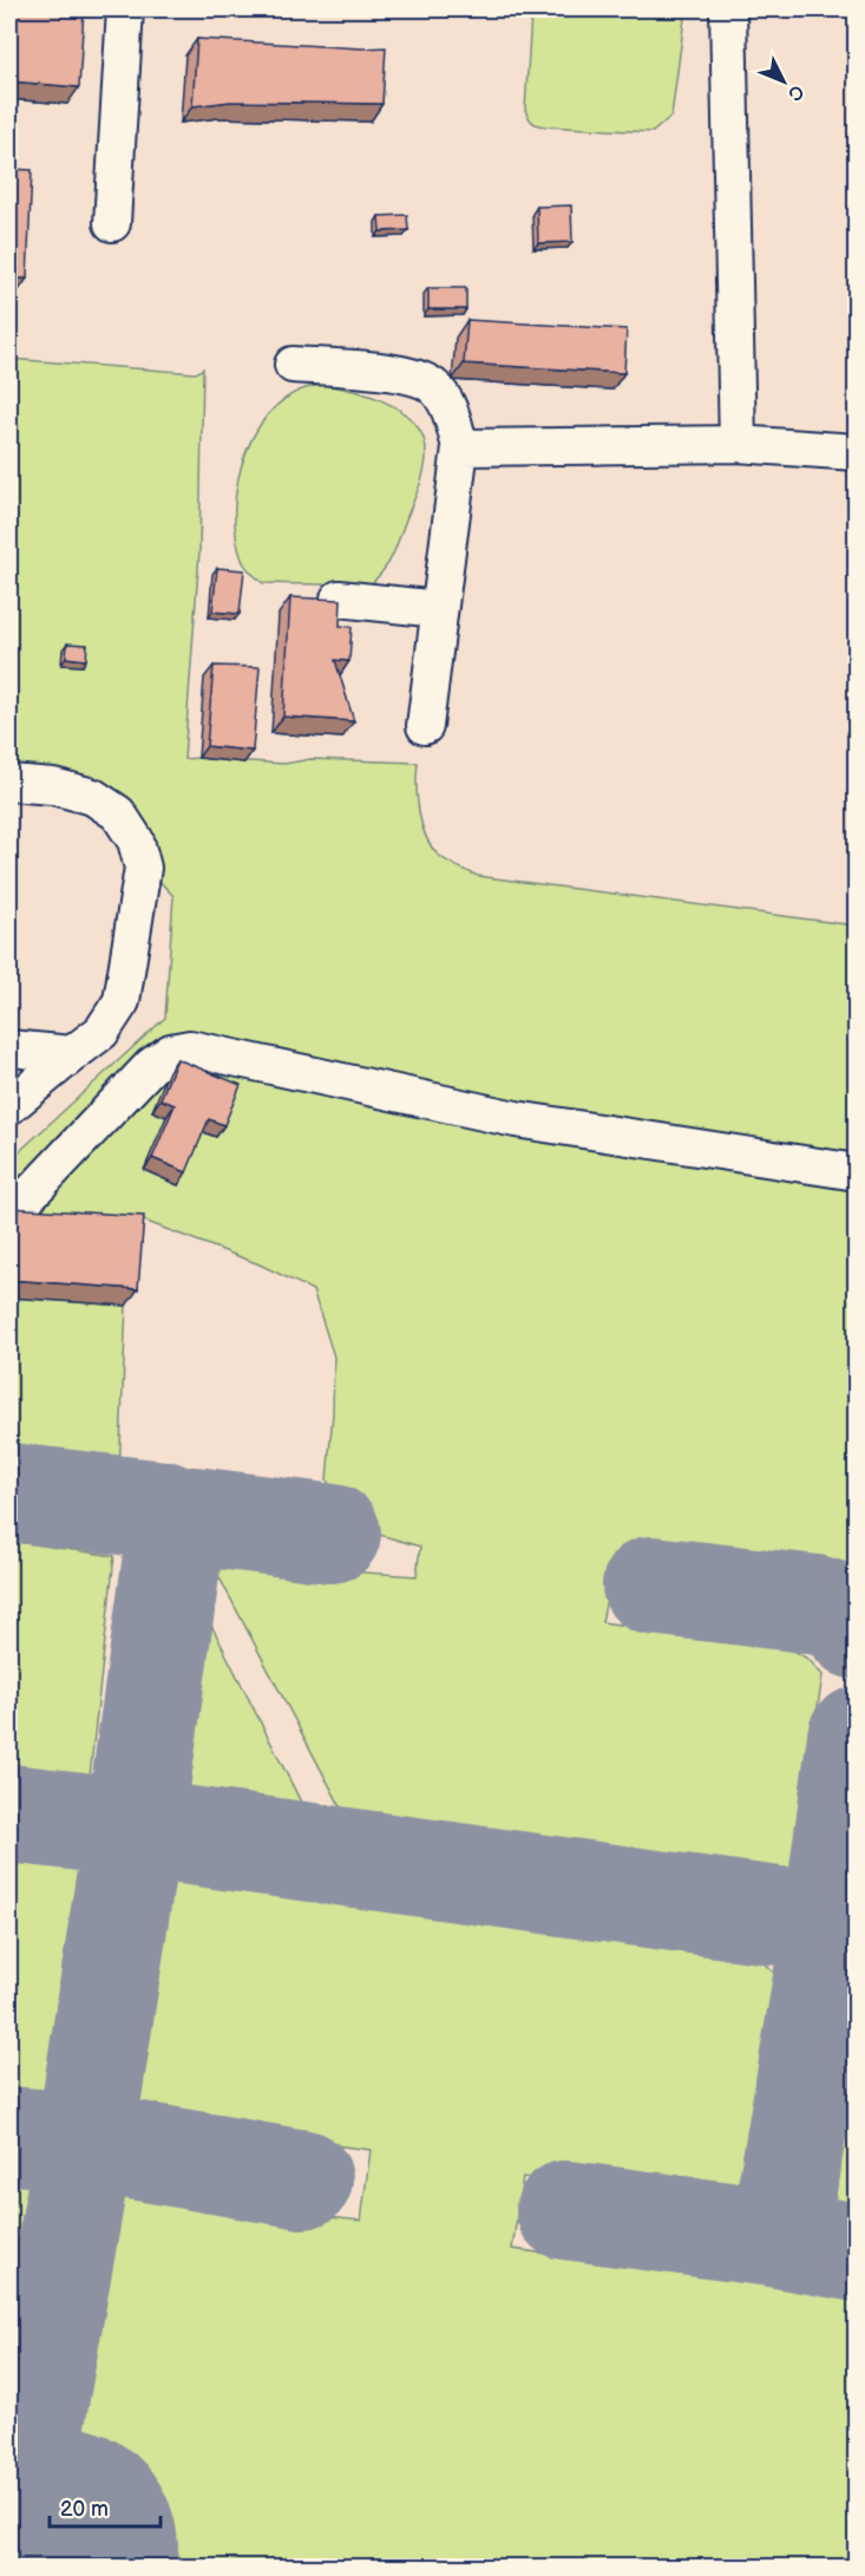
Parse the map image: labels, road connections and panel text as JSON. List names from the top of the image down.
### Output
{
  "scale_bar": "20 m",
  "north": "bottom right"
}
